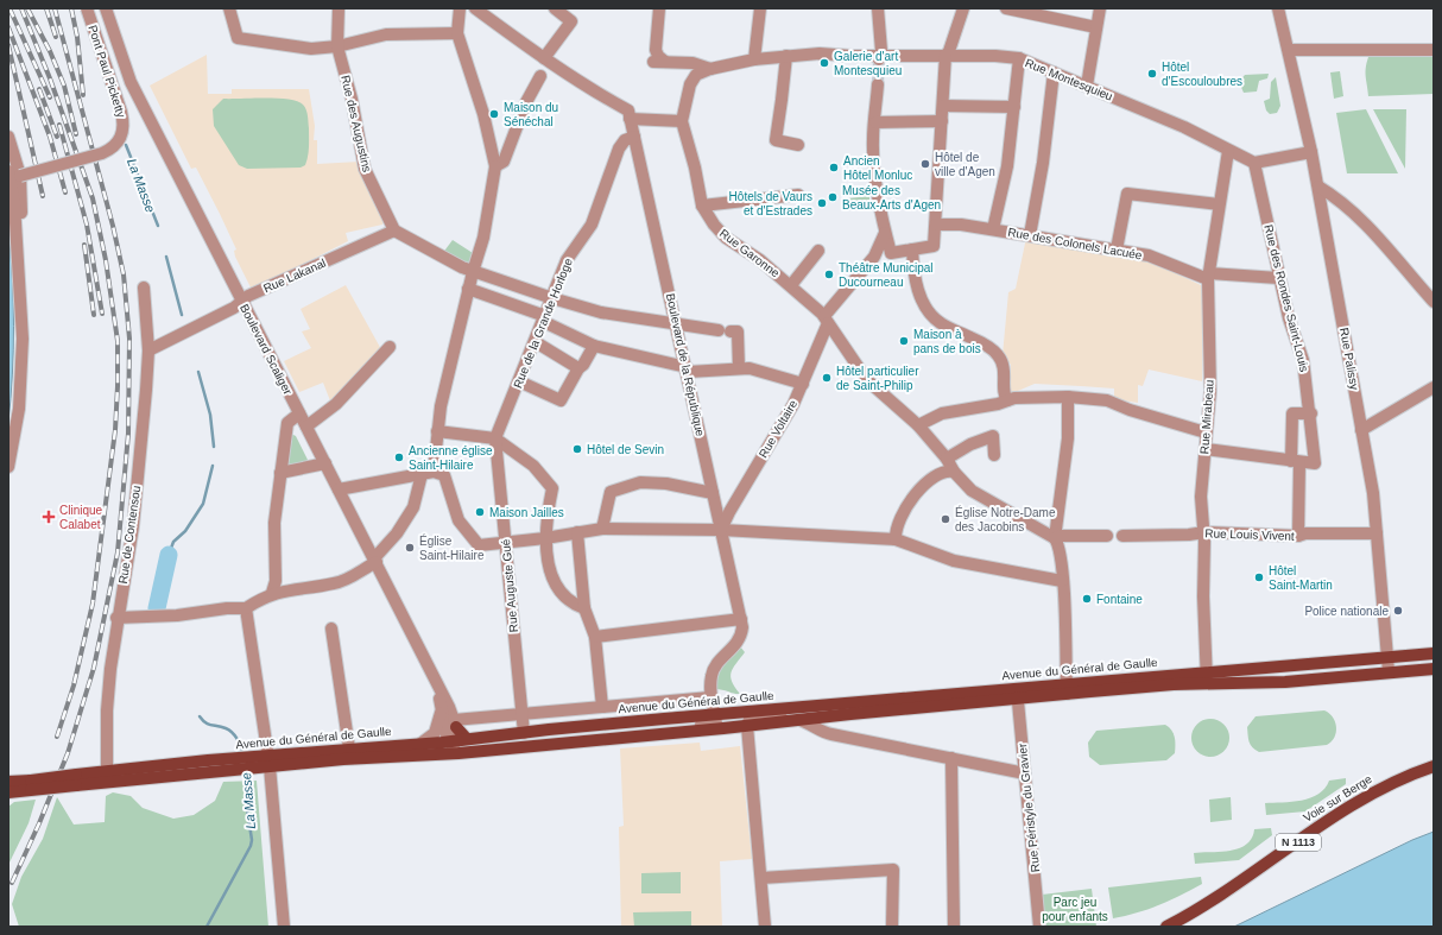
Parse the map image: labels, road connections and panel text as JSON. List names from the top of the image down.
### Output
{
  "streets": {
    "main road": ["Avenue du Général de Gaulle", "Voie sur Berge", "N 1113"],
    "street": [
      "Pont Paul Picketty",
      "Rue Montesquieu",
      "Rue des Augustins",
      "Rue des Colonels Lacuée",
      "Rue Garonne",
      "Rue Lakanal",
      "Rue des Rondes Saint-Louis",
      "Rue de la Grande Horloge",
      "Boulevard Scaliger",
      "Rue Palissy",
      "Boulevard de la République",
      "Rue Mirabeau",
      "Rue Voltaire",
      "Rue de Contensou",
      "Rue Louis Vivent",
      "Rue Auguste Gué",
      "Rue Péristyle du Gravier"
    ]
  },
  "crossings": [
    ["Rue Montesquieu", "Rue des Rondes Saint-Louis"],
    ["Rue Montesquieu", "Rue Mirabeau"],
    ["Rue des Augustins", "Rue Lakanal"],
    ["Rue des Colonels Lacuée", "Rue des Rondes Saint-Louis"],
    ["Rue des Colonels Lacuée", "Rue Mirabeau"],
    ["Rue Garonne", "Rue Voltaire"],
    ["Rue Lakanal", "Boulevard Scaliger"],
    ["Rue Lakanal", "Rue de Contensou"],
    ["Rue de la Grande Horloge", "Boulevard de la République"],
    ["Rue de la Grande Horloge", "Rue Auguste Gué"],
    ["Boulevard Scaliger", "Avenue du Général de Gaulle"],
    ["Rue Palissy", "Rue Louis Vivent"],
    ["Rue Palissy", "Avenue du Général de Gaulle"],
    ["Boulevard de la République", "Rue Voltaire"],
    ["Rue Mirabeau", "Rue Louis Vivent"],
    ["Rue Mirabeau", "Avenue du Général de Gaulle"],
    ["Rue de Contensou", "Avenue du Général de Gaulle"],
    ["Rue Auguste Gué", "Avenue du Général de Gaulle"],
    ["Avenue du Général de Gaulle", "Rue Péristyle du Gravier"]
  ],
  "water": ["La Masse"],
  "parks": ["Parc jeu pour enfants"],
  "places": {
    "other": [
      "Galerie d'art Montesquieu",
      "Hôtel d'Escouloubres",
      "Maison du Sénéchal",
      "Hôtel de ville d'Agen",
      "Ancien Hôtel Monluc",
      "Musée des Beaux-Arts d'Agen",
      "Hôtels de Vaurs et d'Estrades",
      "Théâtre Municipal Ducourneau",
      "Maison à pans de bois",
      "Hôtel particulier de Saint-Philip",
      "Hôtel de Sevin",
      "Ancienne église Saint-Hilaire",
      "Maison Jailles",
      "Église Notre-Dame des Jacobins",
      "Église Saint-Hilaire",
      "Hôtel Saint-Martin",
      "Fontaine",
      "Police nationale"
    ],
    "health": ["Clinique Calabet"]
  }
}
